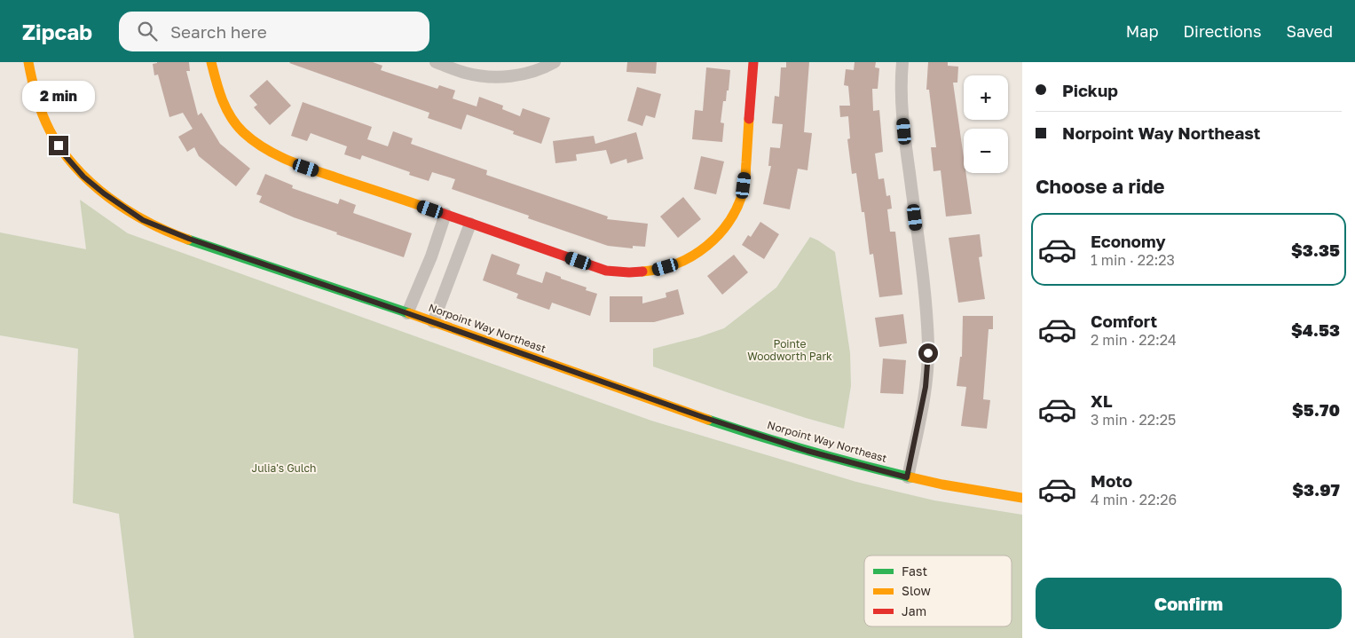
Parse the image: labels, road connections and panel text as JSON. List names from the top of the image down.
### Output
{
  "streets": {
    "main road": ["Norpoint Way Northeast"]
  },
  "parks": ["Pointe Woodworth Park", "Julia's Gulch"],
  "legend": ["Fast", "Slow", "Jam"],
  "page": {
    "header": "Zipcab",
    "search": "Search here",
    "nav": ["Map", "Directions", "Saved"],
    "banner": ["Pickup", "Norpoint Way Northeast"],
    "map_buttons": ["+", "−"],
    "bubble": "2 min",
    "heading": "Choose a ride",
    "list": [
      {
        "name": "Economy",
        "note": "1 min · 22:23",
        "value": "$3.35"
      },
      {
        "name": "Comfort",
        "note": "2 min · 22:24",
        "value": "$4.53"
      },
      {
        "name": "XL",
        "note": "3 min · 22:25",
        "value": "$5.70"
      },
      {
        "name": "Moto",
        "note": "4 min · 22:26",
        "value": "$3.97"
      }
    ],
    "buttons": "Confirm"
  }
}
